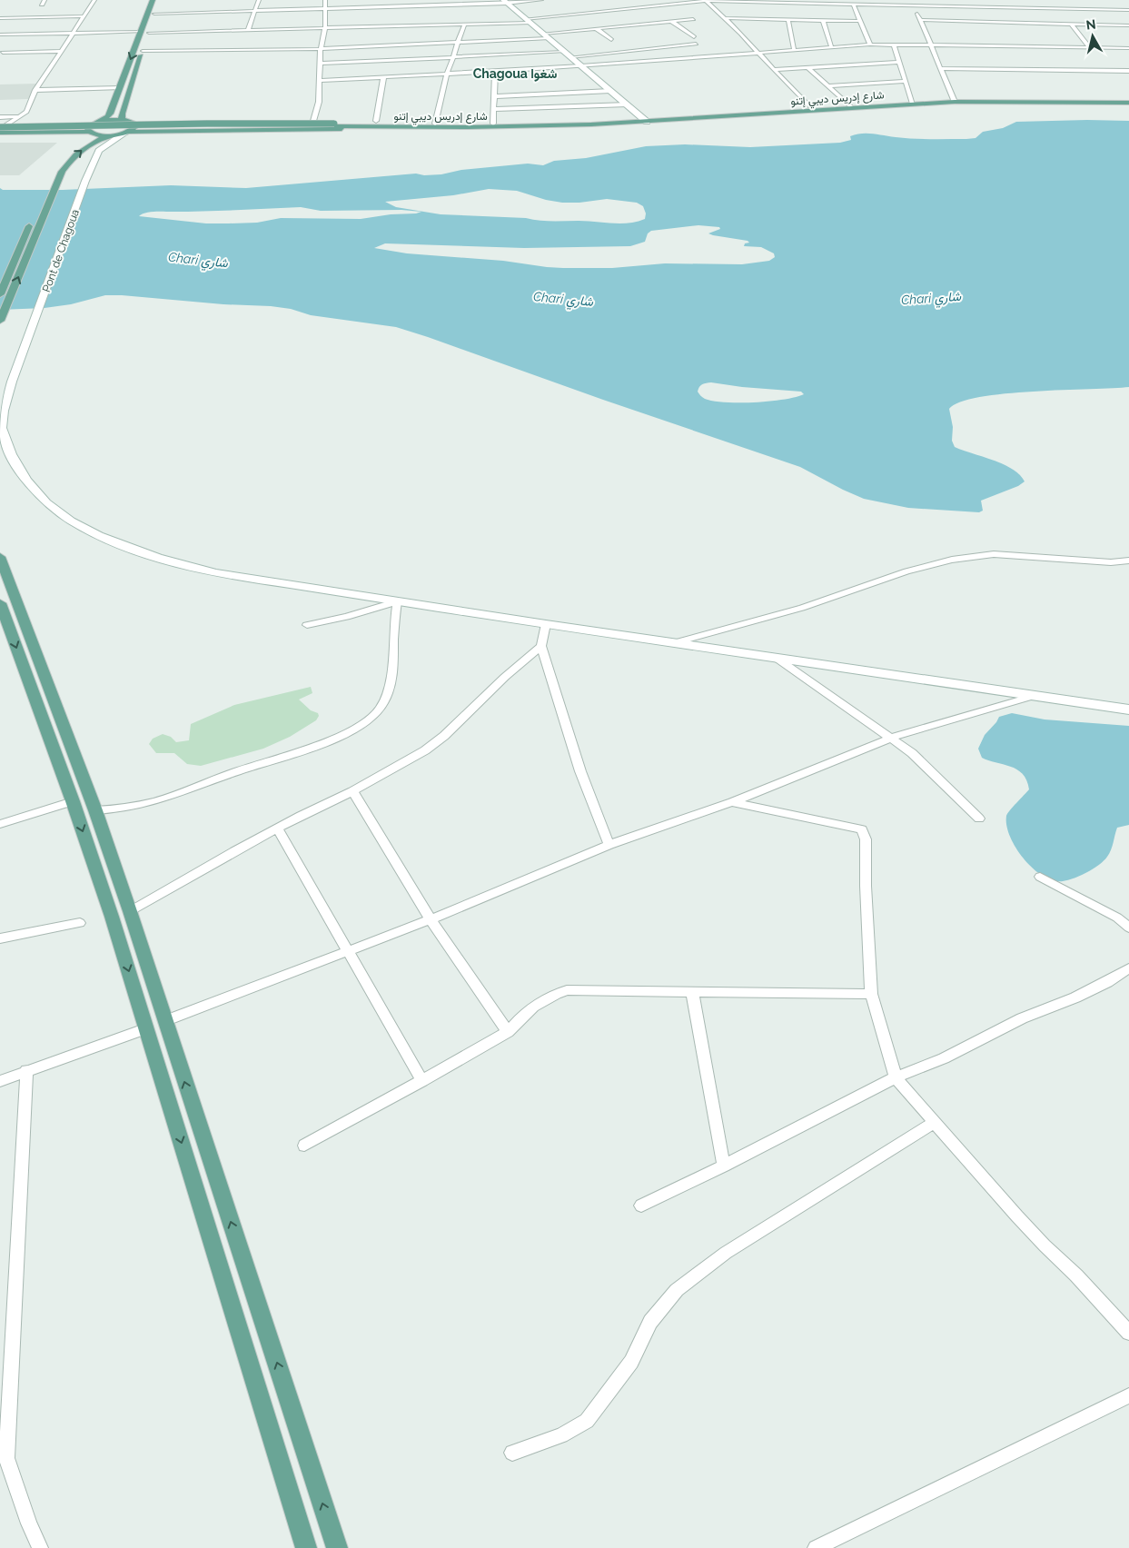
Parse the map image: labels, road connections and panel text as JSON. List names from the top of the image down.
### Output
{
  "streets": {
    "main road": ["شارع إدريس ديبي إتنو", "Pont de Chagoua"]
  },
  "districts": ["Chagoua شغوا"],
  "water": ["Chari شاري"],
  "north": "top"
}
